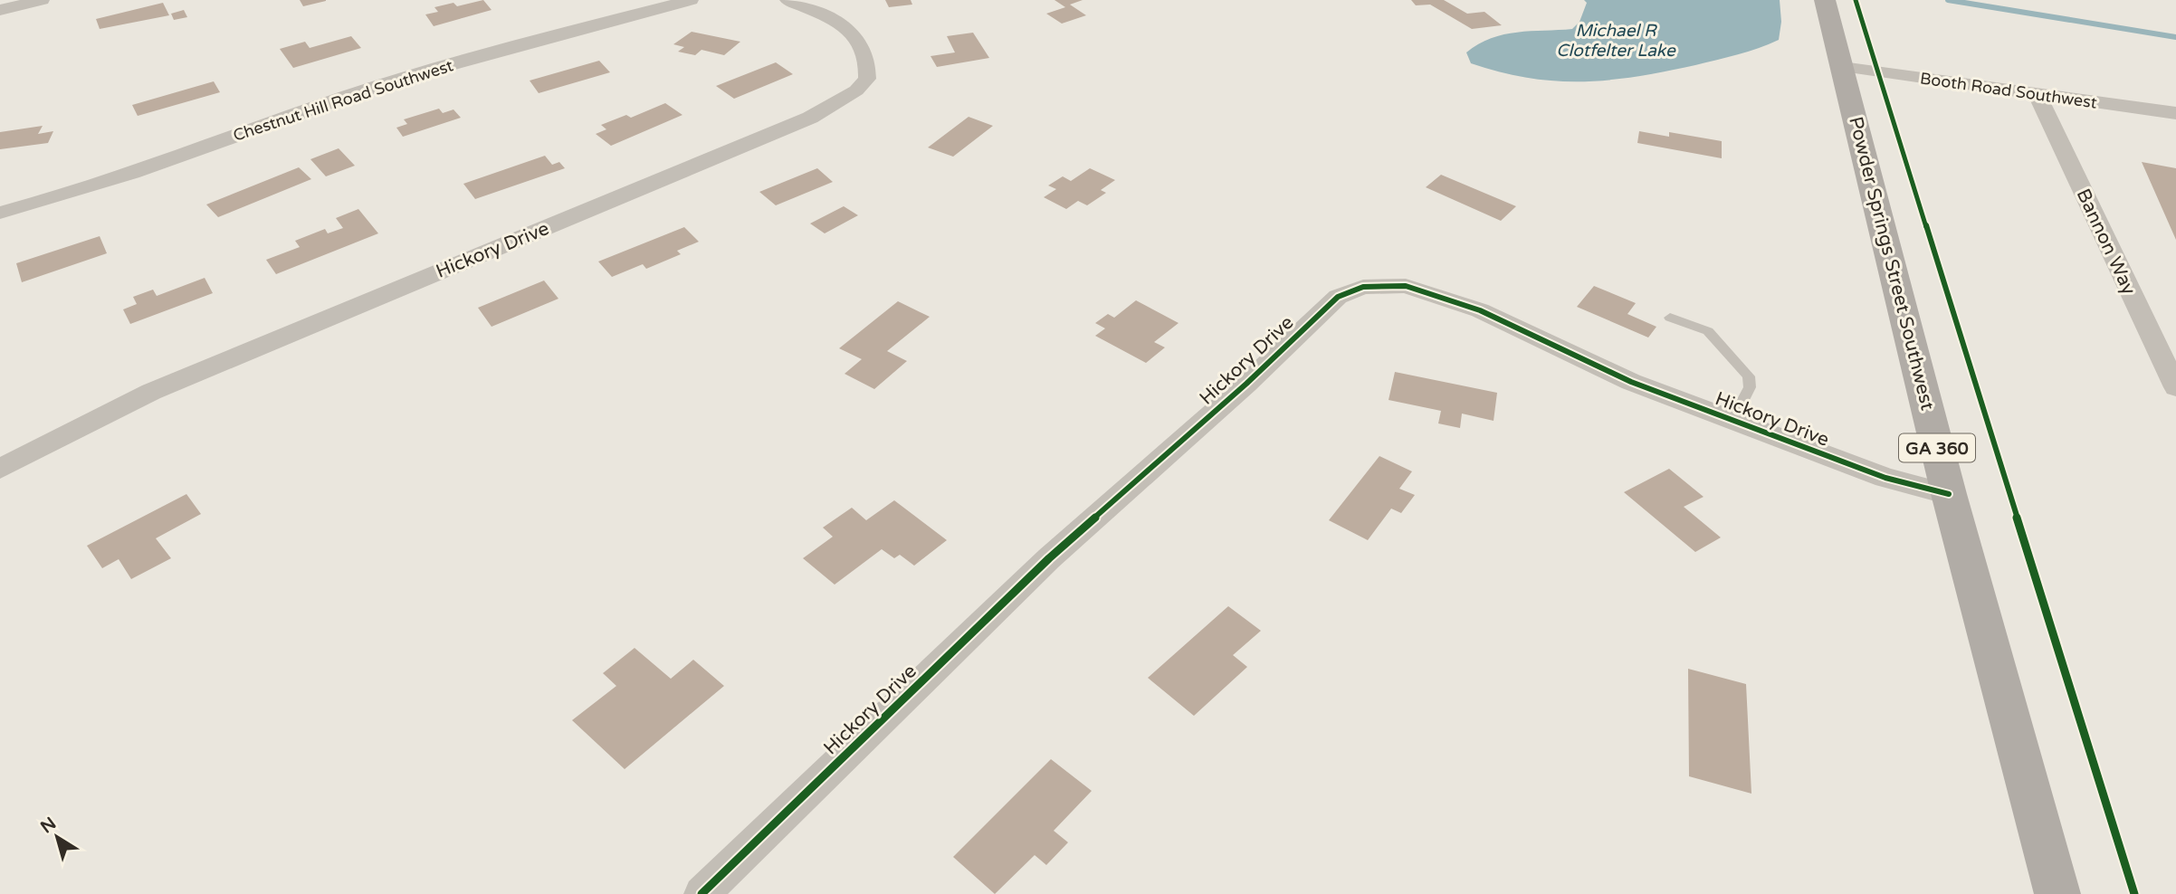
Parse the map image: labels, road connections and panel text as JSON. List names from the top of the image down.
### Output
{
  "streets": {
    "main road": ["Powder Springs Street Southwest", "GA 360"],
    "street": [
      "Booth Road Southwest",
      "Chestnut Hill Road Southwest",
      "Bannon Way",
      "Hickory Drive"
    ]
  },
  "crossings": [
    ["Booth Road Southwest", "Bannon Way"],
    ["Booth Road Southwest", "Powder Springs Street Southwest"],
    ["Hickory Drive", "Powder Springs Street Southwest"]
  ],
  "water": ["Michael R Clotfelter Lake"],
  "north": "top left"
}
